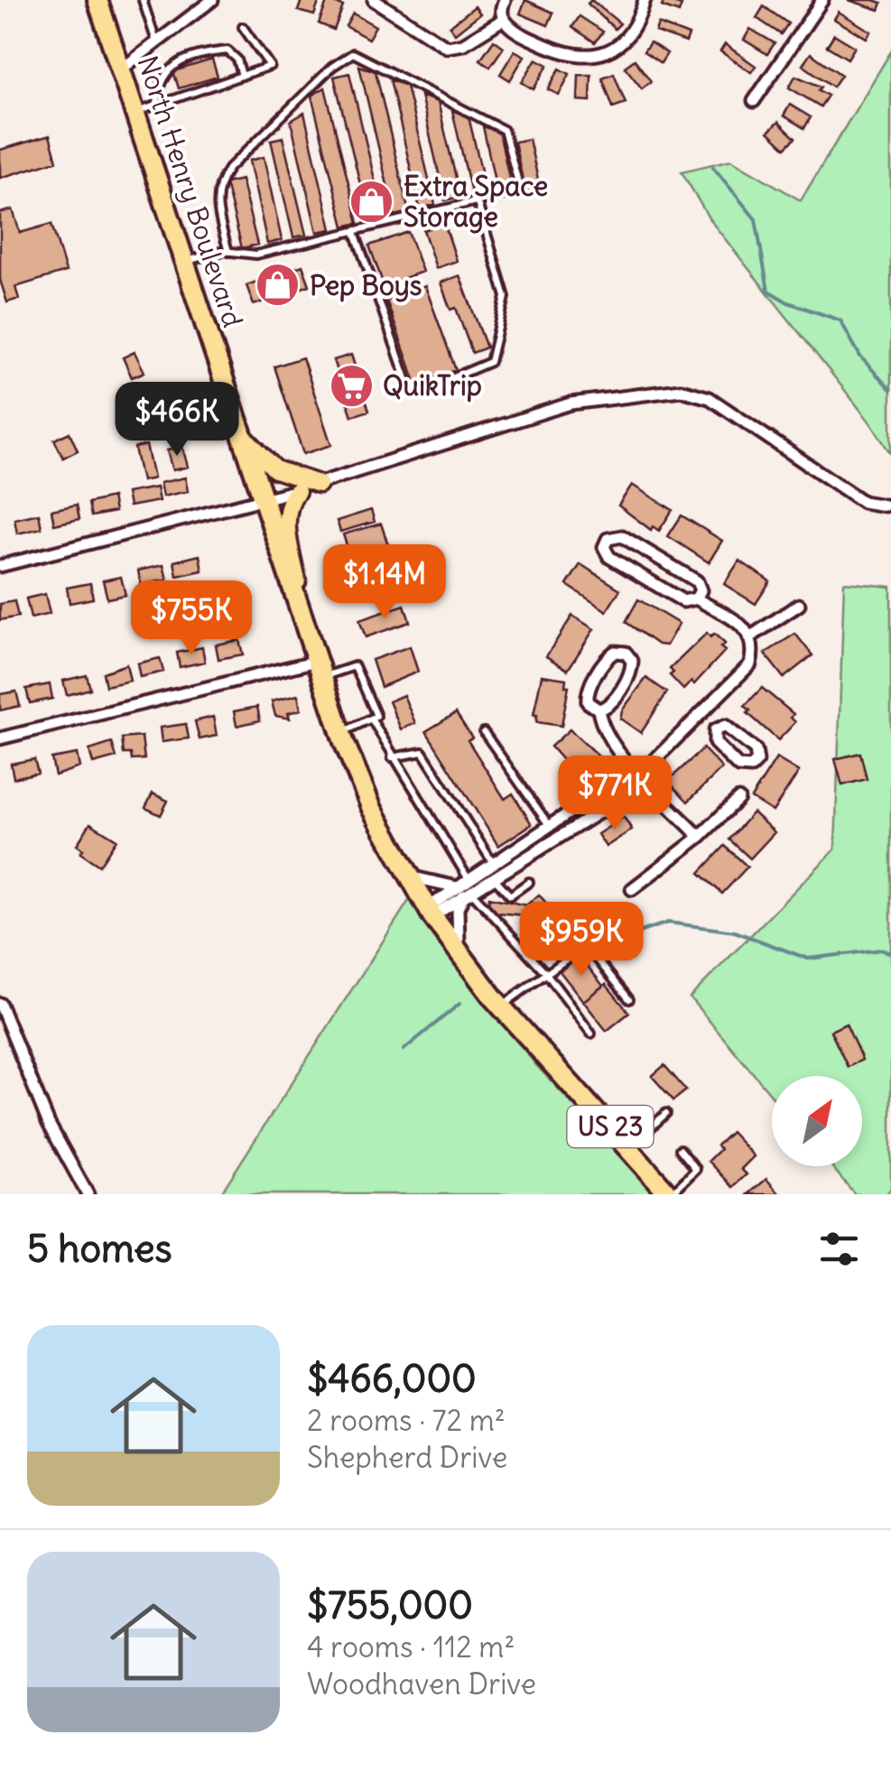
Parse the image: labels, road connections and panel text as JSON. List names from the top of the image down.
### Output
{
  "streets": {
    "highway": ["North Henry Boulevard", "US 23"]
  },
  "places": {
    "shop": ["Extra Space Storage", "Pep Boys"],
    "supermarket": ["QuikTrip"]
  },
  "north": "top right",
  "page": {
    "price": [
      "$466K",
      "$1.14M",
      "$755K",
      "$771K",
      "$959K"
    ],
    "heading": "5 homes",
    "list": [
      {
        "name": "$466,000",
        "note": "2 rooms · 72 m² · Shepherd Drive"
      },
      {
        "name": "$755,000",
        "note": "4 rooms · 112 m² · Woodhaven Drive"
      }
    ]
  }
}
